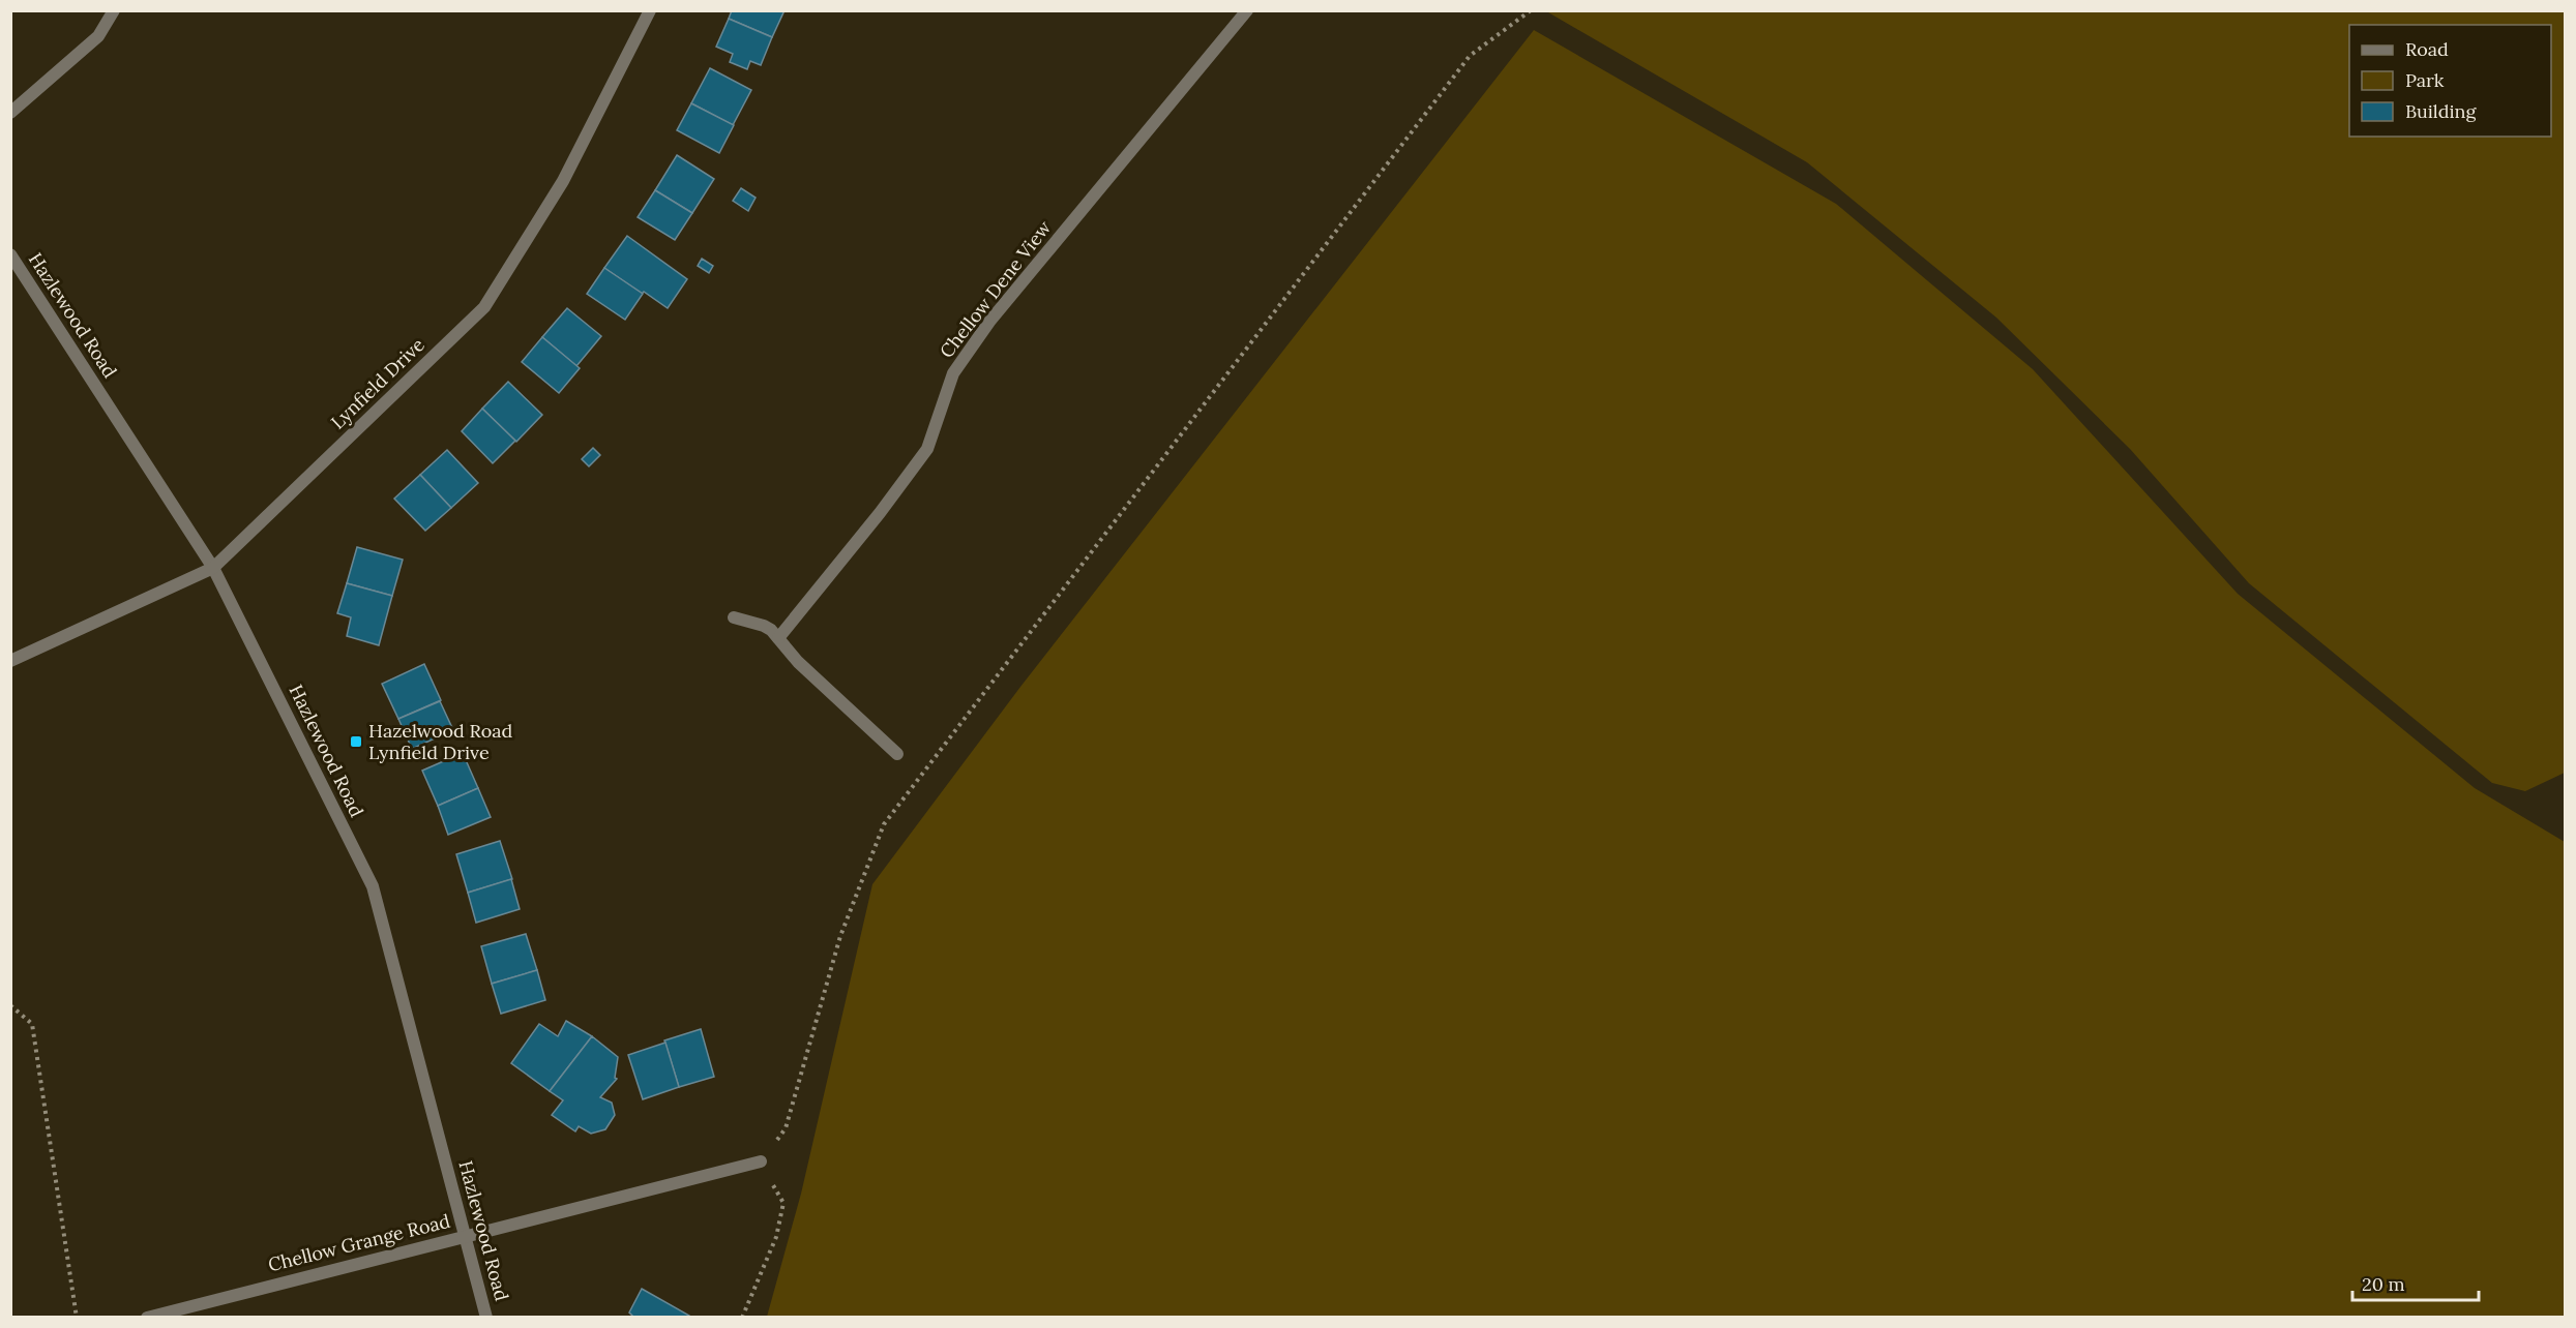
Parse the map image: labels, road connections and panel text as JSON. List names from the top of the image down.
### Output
{
  "streets": {
    "street": [
      "Chellow Dene View",
      "Hazlewood Road",
      "Lynfield Drive",
      "Chellow Grange Road"
    ]
  },
  "crossings": [
    ["Hazlewood Road", "Lynfield Drive"],
    ["Hazlewood Road", "Chellow Grange Road"]
  ],
  "places": {
    "transit": ["Hazelwood Road Lynfield Drive"]
  },
  "legend": ["Road", "Park", "Building"],
  "scale_bar": "20 m"
}
